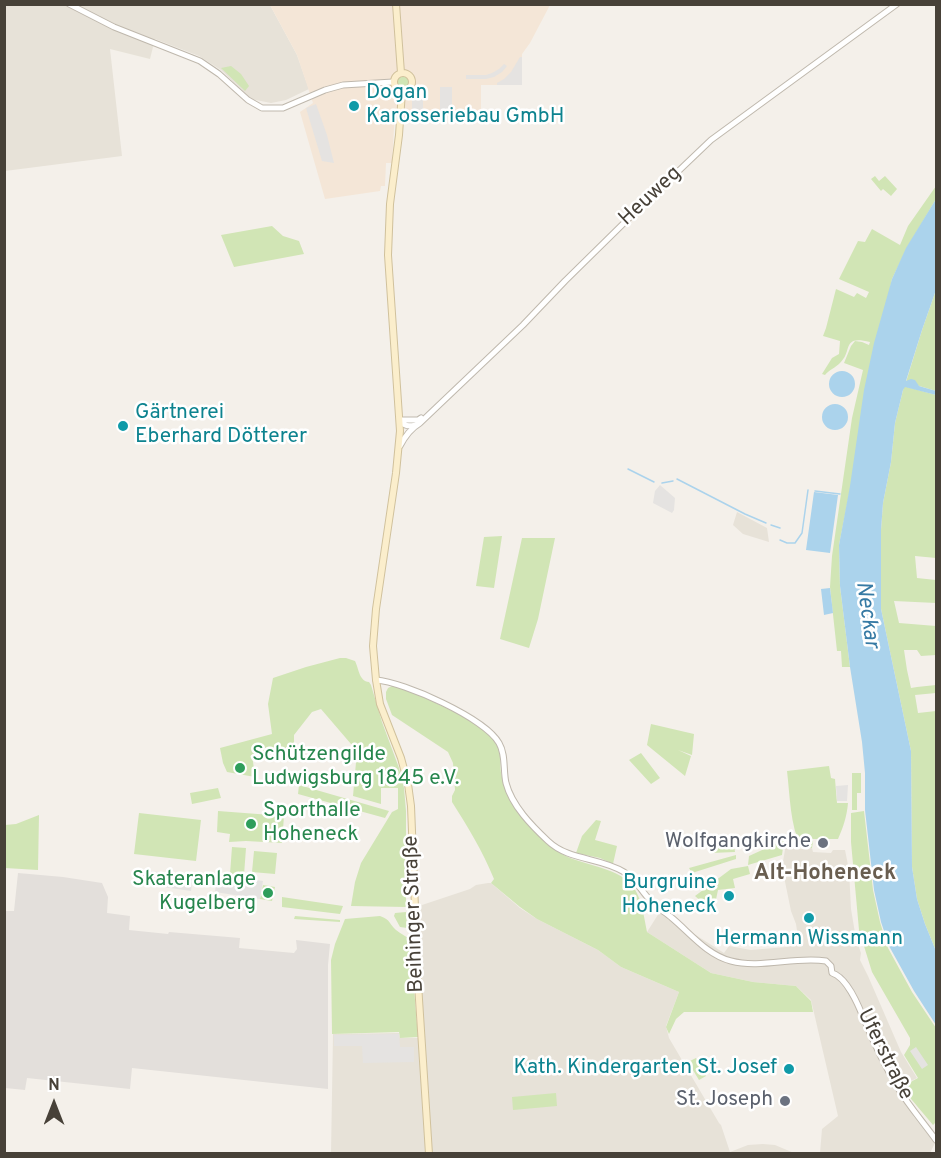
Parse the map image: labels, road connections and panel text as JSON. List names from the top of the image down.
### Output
{
  "streets": {
    "main road": ["Beihinger Straße"],
    "street": ["Heuweg", "Uferstraße"]
  },
  "crossings": [
    ["Heuweg", "Beihinger Straße"],
    ["Beihinger Straße", "Uferstraße"]
  ],
  "districts": ["Alt-Hoheneck"],
  "water": ["Neckar"],
  "places": [
    "Dogan Karosseriebau GmbH",
    "Gärtnerei Eberhard Dötterer",
    "Schützengilde Ludwigsburg 1845 e.V.",
    "Sporthalle Hoheneck",
    "Wolfgangkirche",
    "Skateranlage Kugelberg",
    "Burgruine Hoheneck",
    "Hermann Wissmann",
    "Kath. Kindergarten St. Josef",
    "St. Joseph"
  ],
  "north": "top"
}
